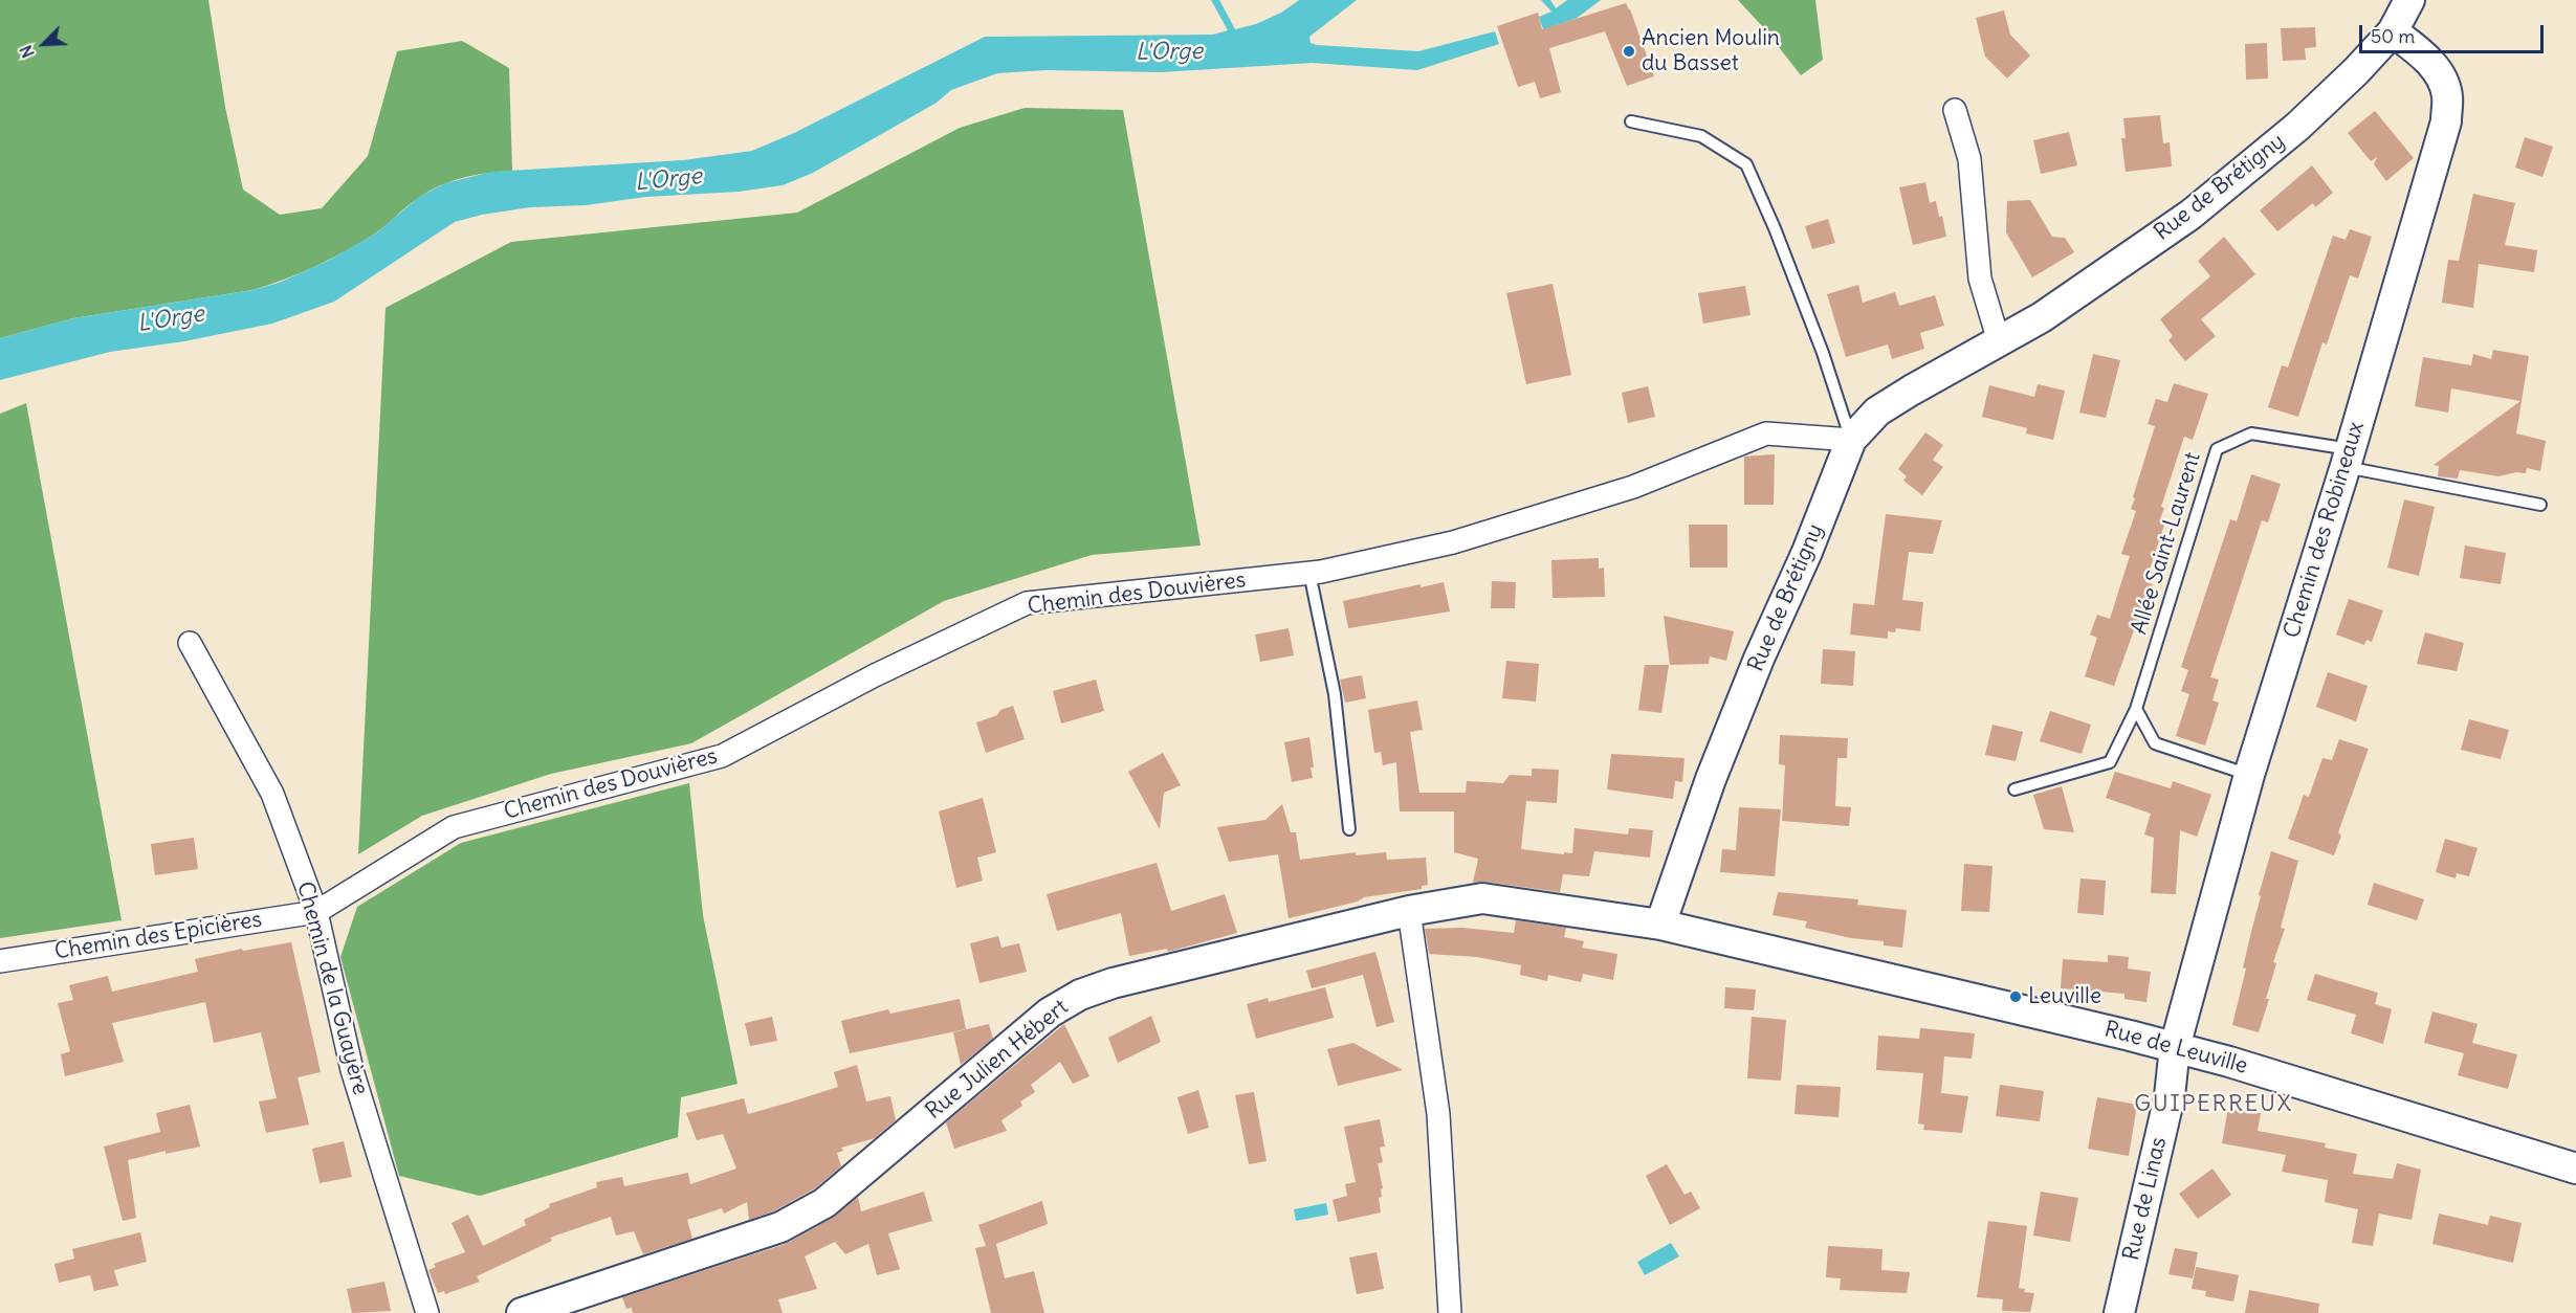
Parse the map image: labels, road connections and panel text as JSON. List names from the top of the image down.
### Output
{
  "streets": {
    "street": [
      "Rue de Brétigny",
      "Chemin des Robineaux",
      "Chemin des Douvières",
      "Chemin des Epicières",
      "Chemin de la Guayère",
      "Rue de Leuville",
      "Rue Julien Hébert",
      "Rue de Linas"
    ],
    "lane": ["Allée Saint-Laurent"]
  },
  "crossings": [
    ["Rue de Brétigny", "Chemin des Robineaux"],
    ["Rue de Brétigny", "Chemin des Douvières"],
    ["Rue de Brétigny", "Rue de Leuville"],
    ["Rue de Brétigny", "Rue Julien Hébert"],
    ["Chemin des Robineaux", "Allée Saint-Laurent"],
    ["Chemin des Robineaux", "Rue de Leuville"],
    ["Chemin des Robineaux", "Rue de Linas"],
    ["Chemin des Douvières", "Chemin des Epicières"],
    ["Chemin des Douvières", "Chemin de la Guayère"],
    ["Chemin des Epicières", "Chemin de la Guayère"],
    ["Rue de Leuville", "Rue Julien Hébert"],
    ["Rue de Leuville", "Rue de Linas"]
  ],
  "districts": ["GUIPERREUX"],
  "water": ["L'Orge"],
  "places": ["Ancien Moulin du Basset", "Leuville"],
  "scale_bar": "50 m",
  "north": "bottom left"
}
